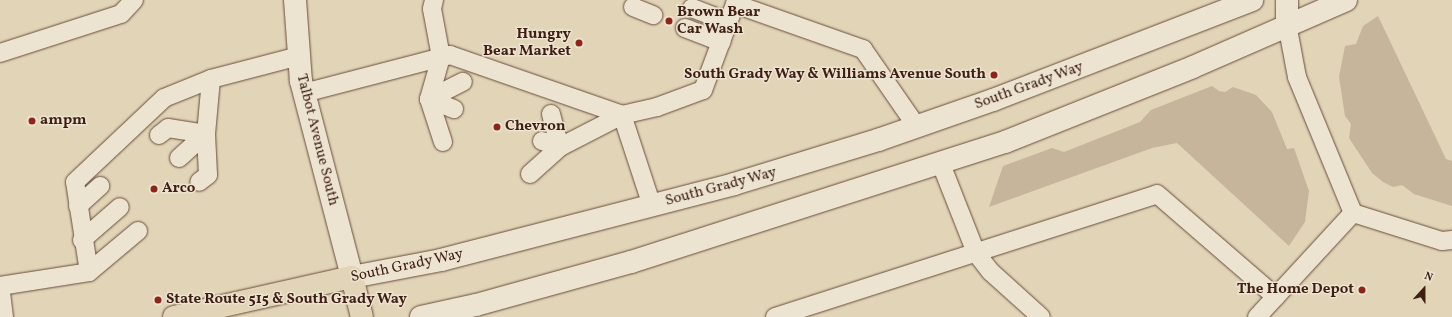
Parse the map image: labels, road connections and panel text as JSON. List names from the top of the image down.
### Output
{
  "streets": {
    "main road": ["South Grady Way", "Talbot Avenue South"]
  },
  "crossings": [
    ["South Grady Way", "Talbot Avenue South"]
  ],
  "places": [
    "Brown Bear Car Wash",
    "Hungry Bear Market",
    "South Grady Way & Williams Avenue South",
    "ampm",
    "Chevron",
    "Arco",
    "The Home Depot",
    "State Route 515 & South Grady Way"
  ],
  "north": "top"
}
